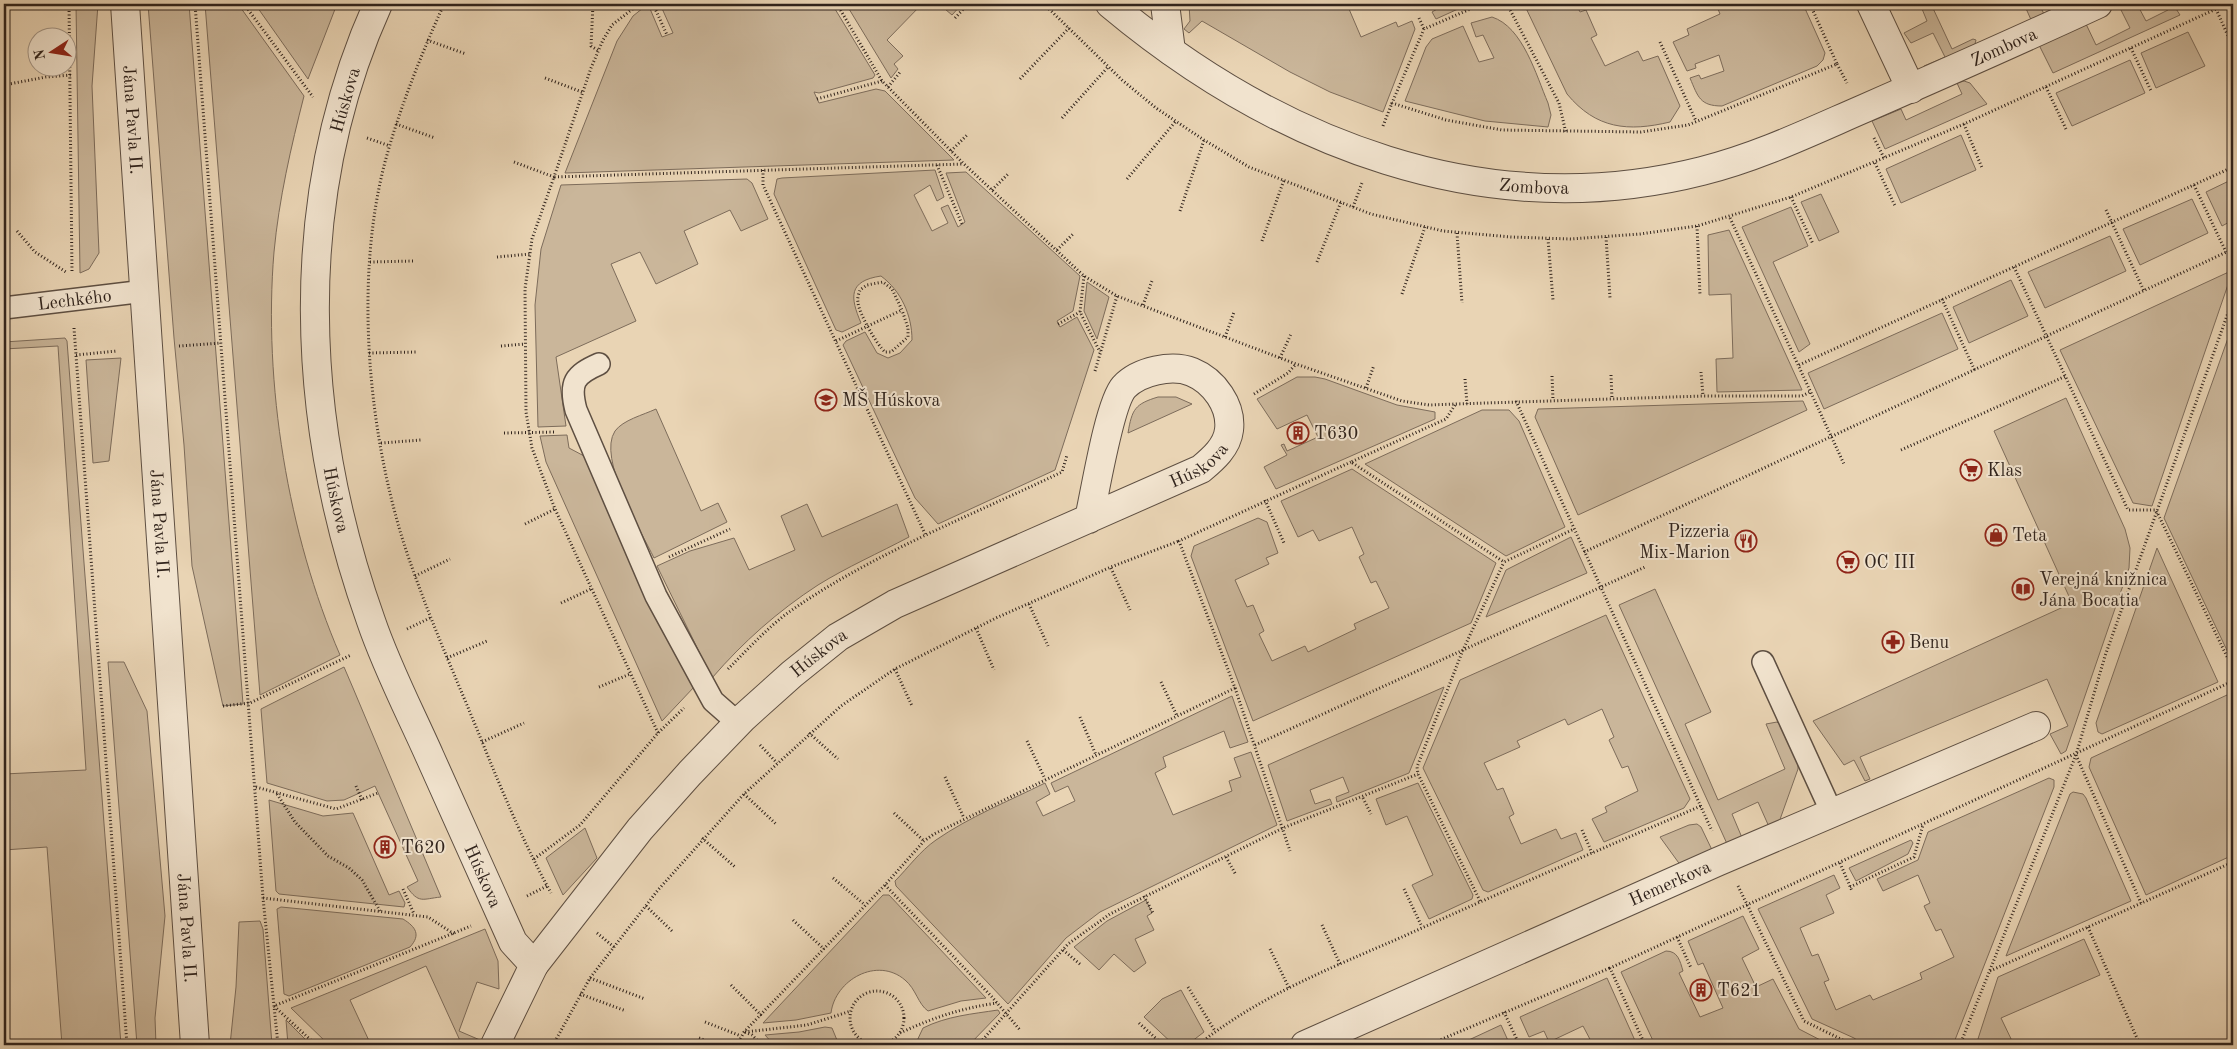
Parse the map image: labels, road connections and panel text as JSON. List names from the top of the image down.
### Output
{
  "streets": {
    "street": [
      "Zombova",
      "Húskova",
      "Jána Pavla II.",
      "Hemerkova"
    ],
    "lane": ["Lechkého"]
  },
  "crossings": [
    ["Jána Pavla II.", "Lechkého"]
  ],
  "places": {
    "school or university": ["MŠ Húskova"],
    "building": ["T630", "T620", "T621"],
    "supermarket": ["Klas", "OC III"],
    "shop": ["Teta"],
    "restaurant": ["Pizzeria Mix-Marion"],
    "library": ["Verejná knižnica Jána Bocatia"],
    "pharmacy": ["Benu"]
  },
  "north": "left"
}
